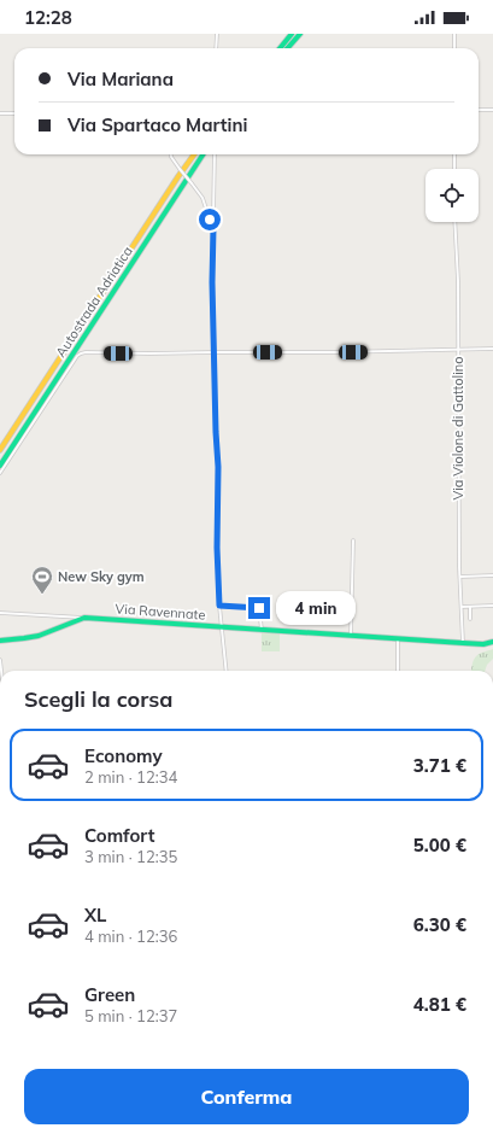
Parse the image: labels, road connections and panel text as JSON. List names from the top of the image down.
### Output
{
  "streets": {
    "main road": ["Autostrada Adriatica", "Via Ravennate"],
    "street": ["Via Violone di Gattolino"]
  },
  "crossings": [
    ["Via Violone di Gattolino", "Via Ravennate"]
  ],
  "places": {
    "sports": ["New Sky gym"]
  },
  "page": {
    "status": "12:28",
    "banner": ["Via Mariana", "Via Spartaco Martini"],
    "bubble": "4 min",
    "heading": "Scegli la corsa",
    "list": [
      {
        "name": "Economy",
        "note": "2 min · 12:34",
        "value": "3.71 €"
      },
      {
        "name": "Comfort",
        "note": "3 min · 12:35",
        "value": "5.00 €"
      },
      {
        "name": "XL",
        "note": "4 min · 12:36",
        "value": "6.30 €"
      },
      {
        "name": "Green",
        "note": "5 min · 12:37",
        "value": "4.81 €"
      }
    ],
    "buttons": "Conferma"
  }
}
